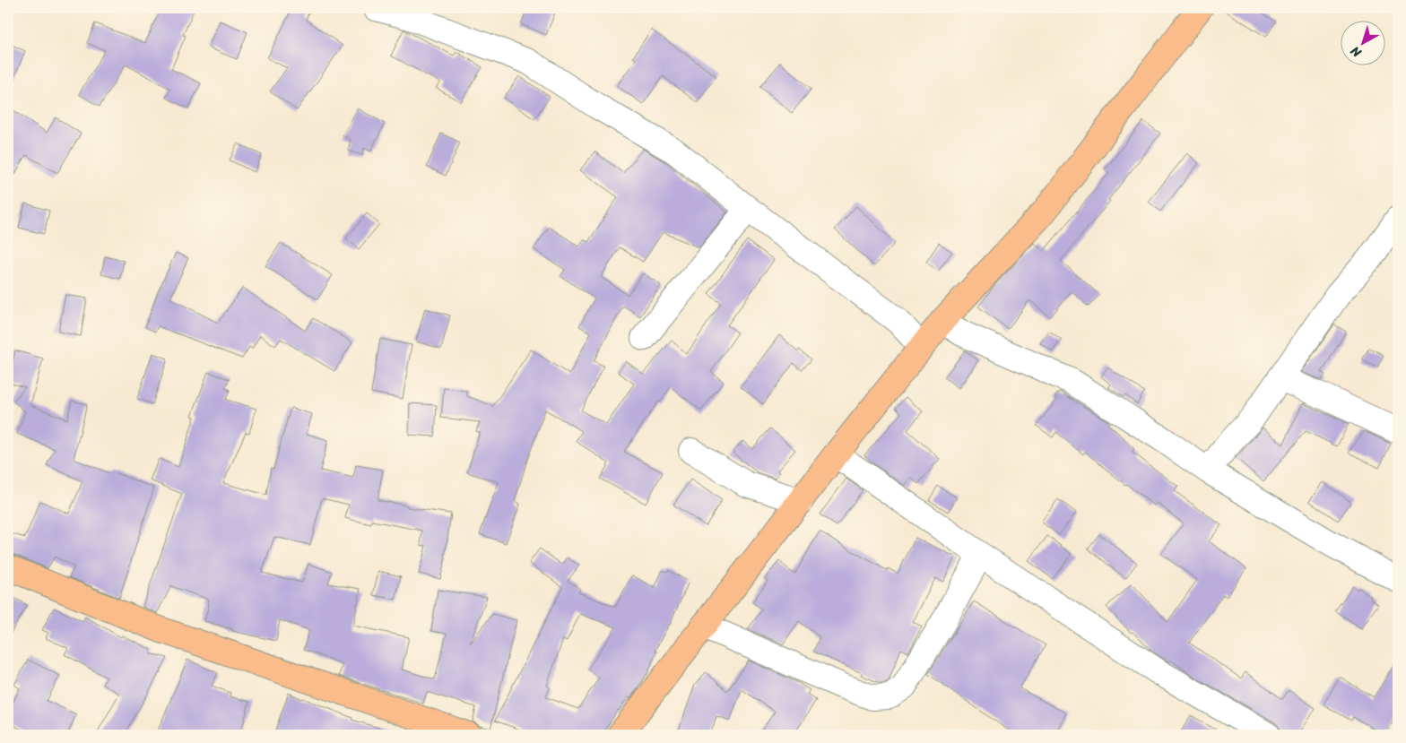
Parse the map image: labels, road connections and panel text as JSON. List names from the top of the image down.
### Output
{
  "north": "bottom left"
}
